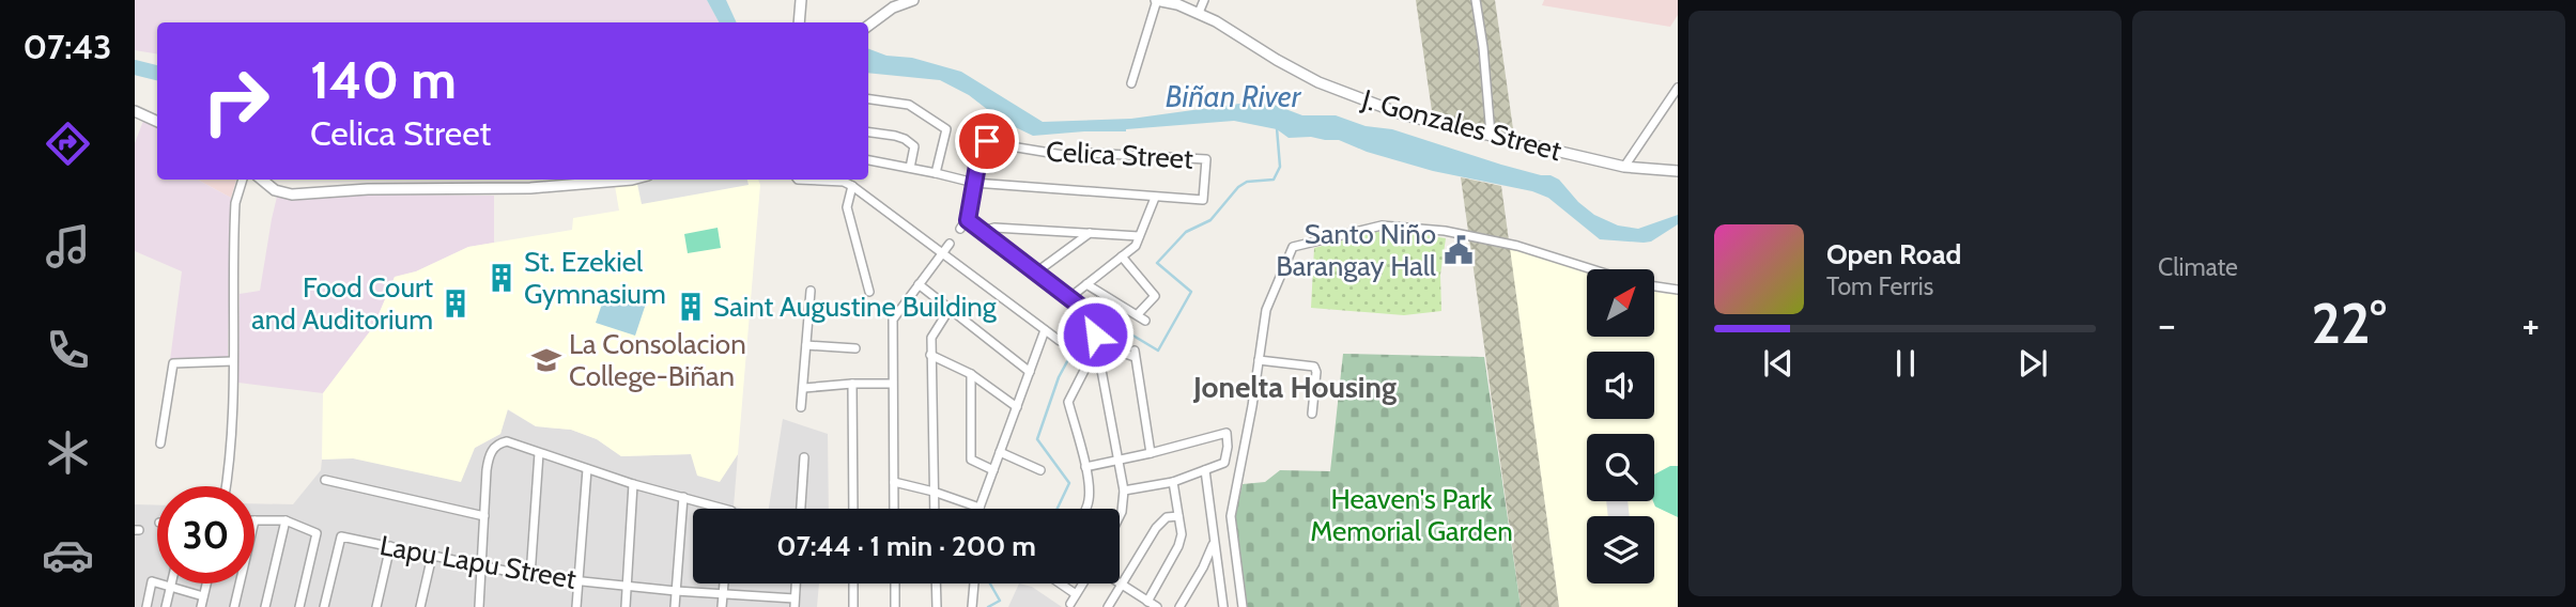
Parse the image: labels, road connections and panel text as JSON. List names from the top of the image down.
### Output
{
  "streets": {
    "street": ["J. Gonzales Street", "Celica Street", "Lapu Lapu Street"]
  },
  "districts": ["Jonelta Housing"],
  "water": ["Biñan River"],
  "parks": ["Heaven's Park Memorial Garden"],
  "places": {
    "public building": ["Santo Niño Barangay Hall"],
    "building": ["St. Ezekiel Gymnasium", "Food Court and Auditorium", "Saint Augustine Building"],
    "school or university": ["La Consolacion College-Biñan"]
  },
  "north": "top right",
  "page": {
    "tabs": "07:43",
    "tile": "Climate",
    "turn": ["140 m", "Celica Street"],
    "song": ["Open Road", "Tom Ferris"],
    "heat": ["−", "22°", "+"],
    "limit": "30",
    "trip": "07:44 · 1 min · 200 m"
  }
}
